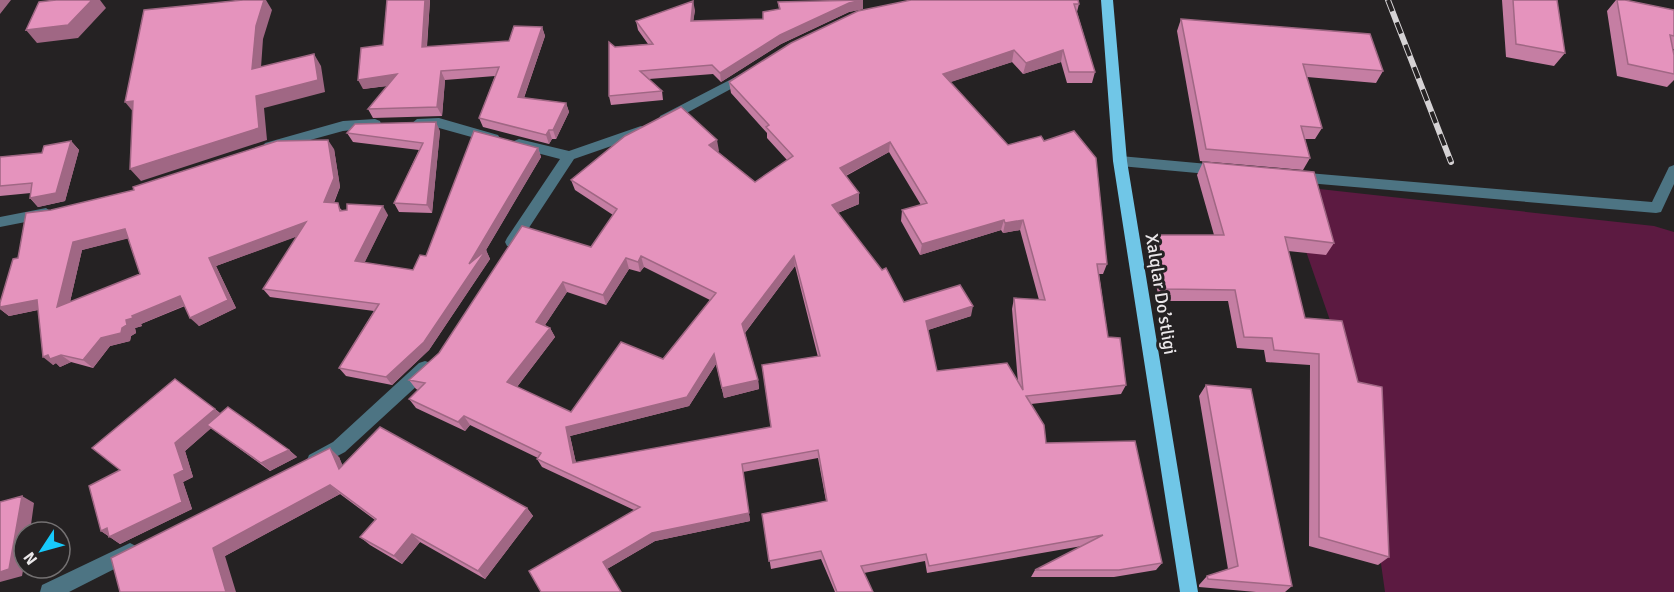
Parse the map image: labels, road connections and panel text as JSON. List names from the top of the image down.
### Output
{
  "streets": {
    "main road": ["Xalqlar Do’stligi"]
  },
  "north": "bottom left"
}
